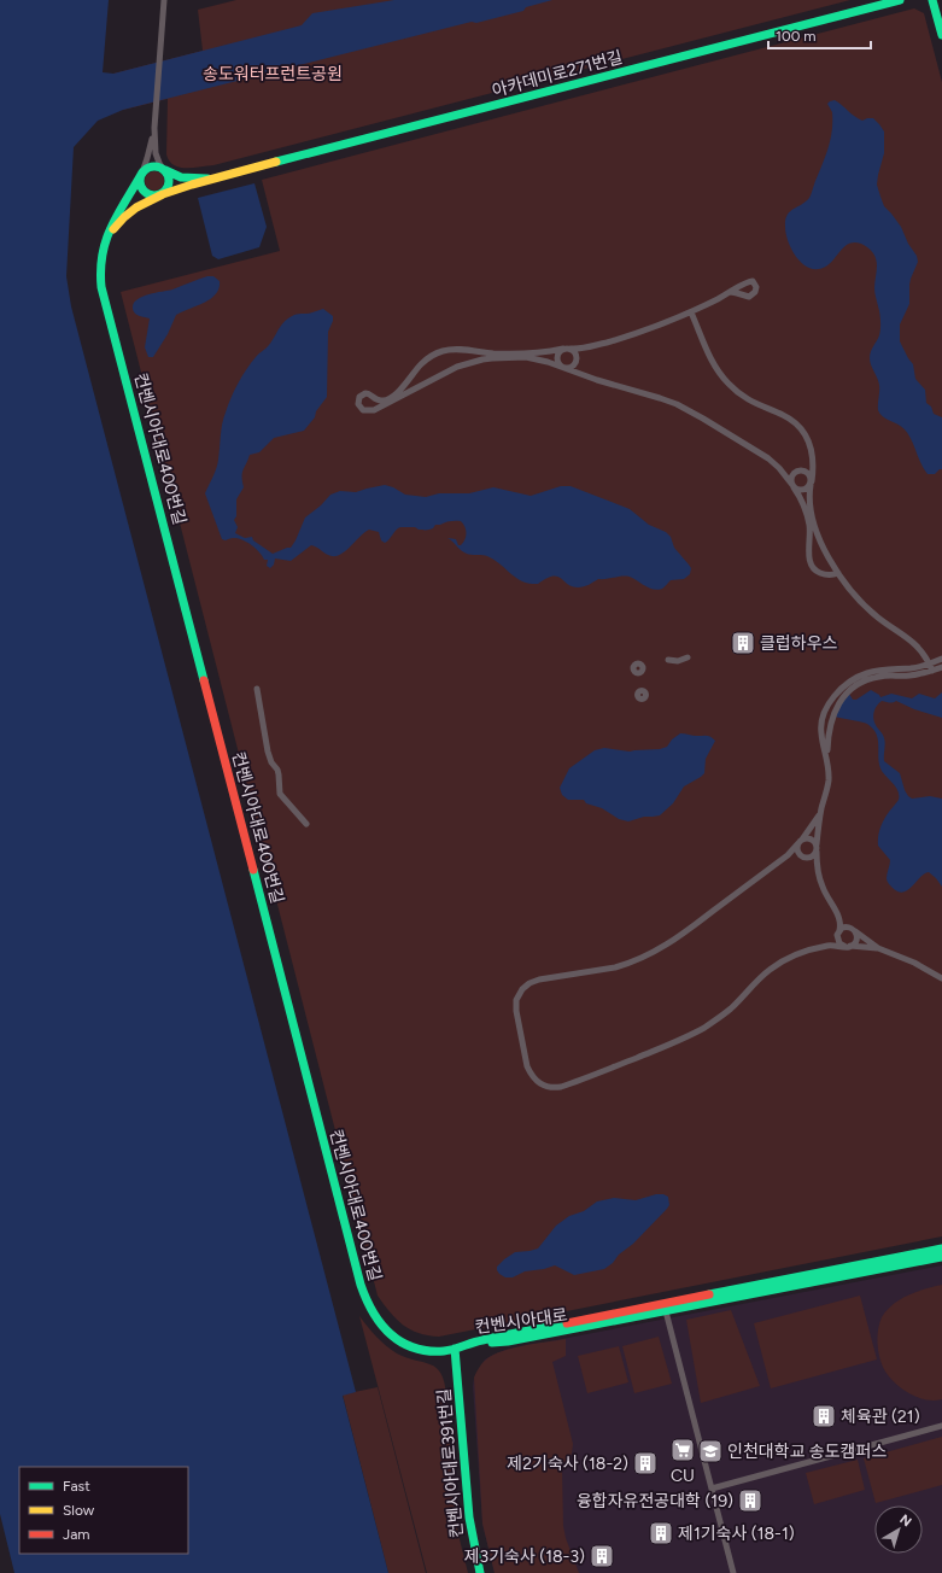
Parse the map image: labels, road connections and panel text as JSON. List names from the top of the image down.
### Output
{
  "streets": {
    "street": [
      "아카데미로271번길",
      "컨벤시아대로400번길",
      "컨벤시아대로",
      "컨벤시아대로391번길"
    ]
  },
  "crossings": [
    ["컨벤시아대로400번길", "컨벤시아대로"],
    ["컨벤시아대로400번길", "컨벤시아대로391번길"]
  ],
  "parks": ["송도워터프런트공원"],
  "places": {
    "building": [
      "클럽하우스",
      "체육관 (21)",
      "제2기숙사 (18-2)",
      "융합자유전공대학 (19)",
      "제1기숙사 (18-1)",
      "제3기숙사 (18-3)"
    ],
    "supermarket": ["CU"],
    "school or university": ["인천대학교 송도캠퍼스"]
  },
  "legend": ["Fast", "Slow", "Jam"],
  "scale_bar": "100 m",
  "north": "top right"
}
